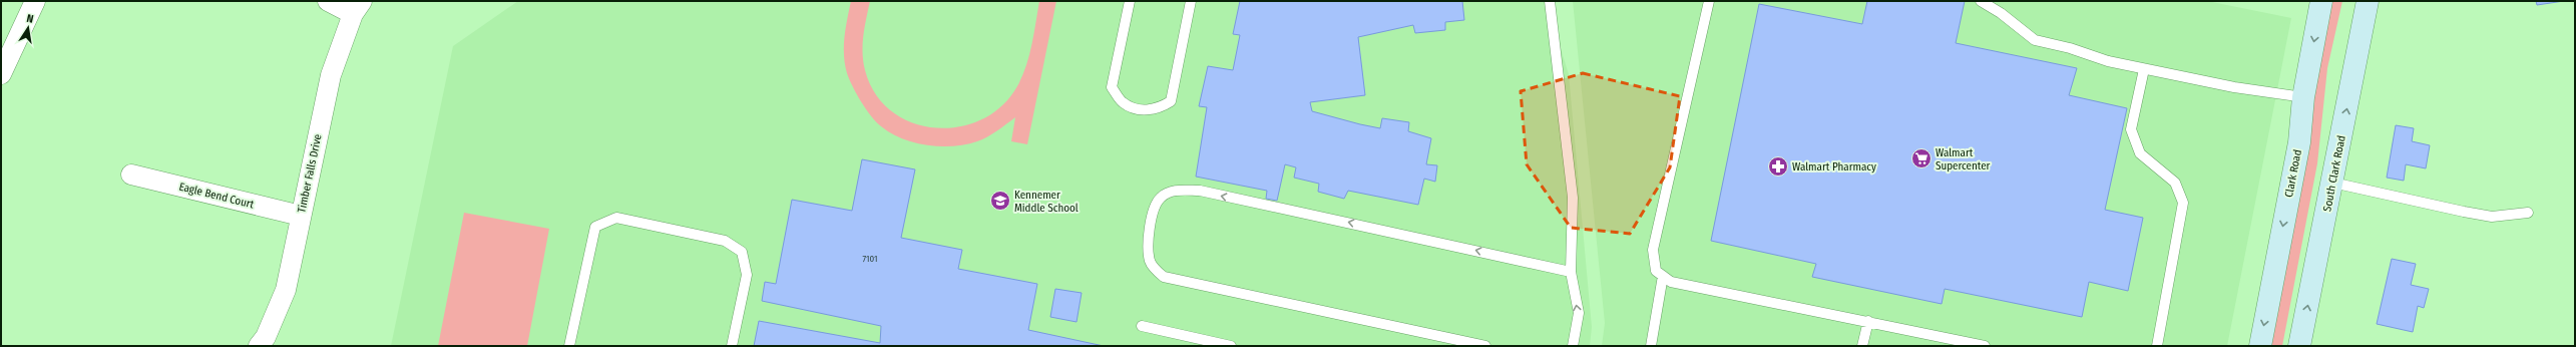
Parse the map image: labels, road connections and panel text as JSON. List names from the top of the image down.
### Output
{
  "streets": {
    "main road": ["Clark Road", "South Clark Road"],
    "street": ["Timber Falls Drive", "Eagle Bend Court"]
  },
  "crossings": [
    ["Timber Falls Drive", "Eagle Bend Court"]
  ],
  "one_way": ["Clark Road", "South Clark Road"],
  "places": {
    "supermarket": ["Walmart Supercenter"],
    "pharmacy": ["Walmart Pharmacy"],
    "school or university": ["Kennemer Middle School"]
  },
  "house_numbers": ["7101"],
  "north": "top"
}
